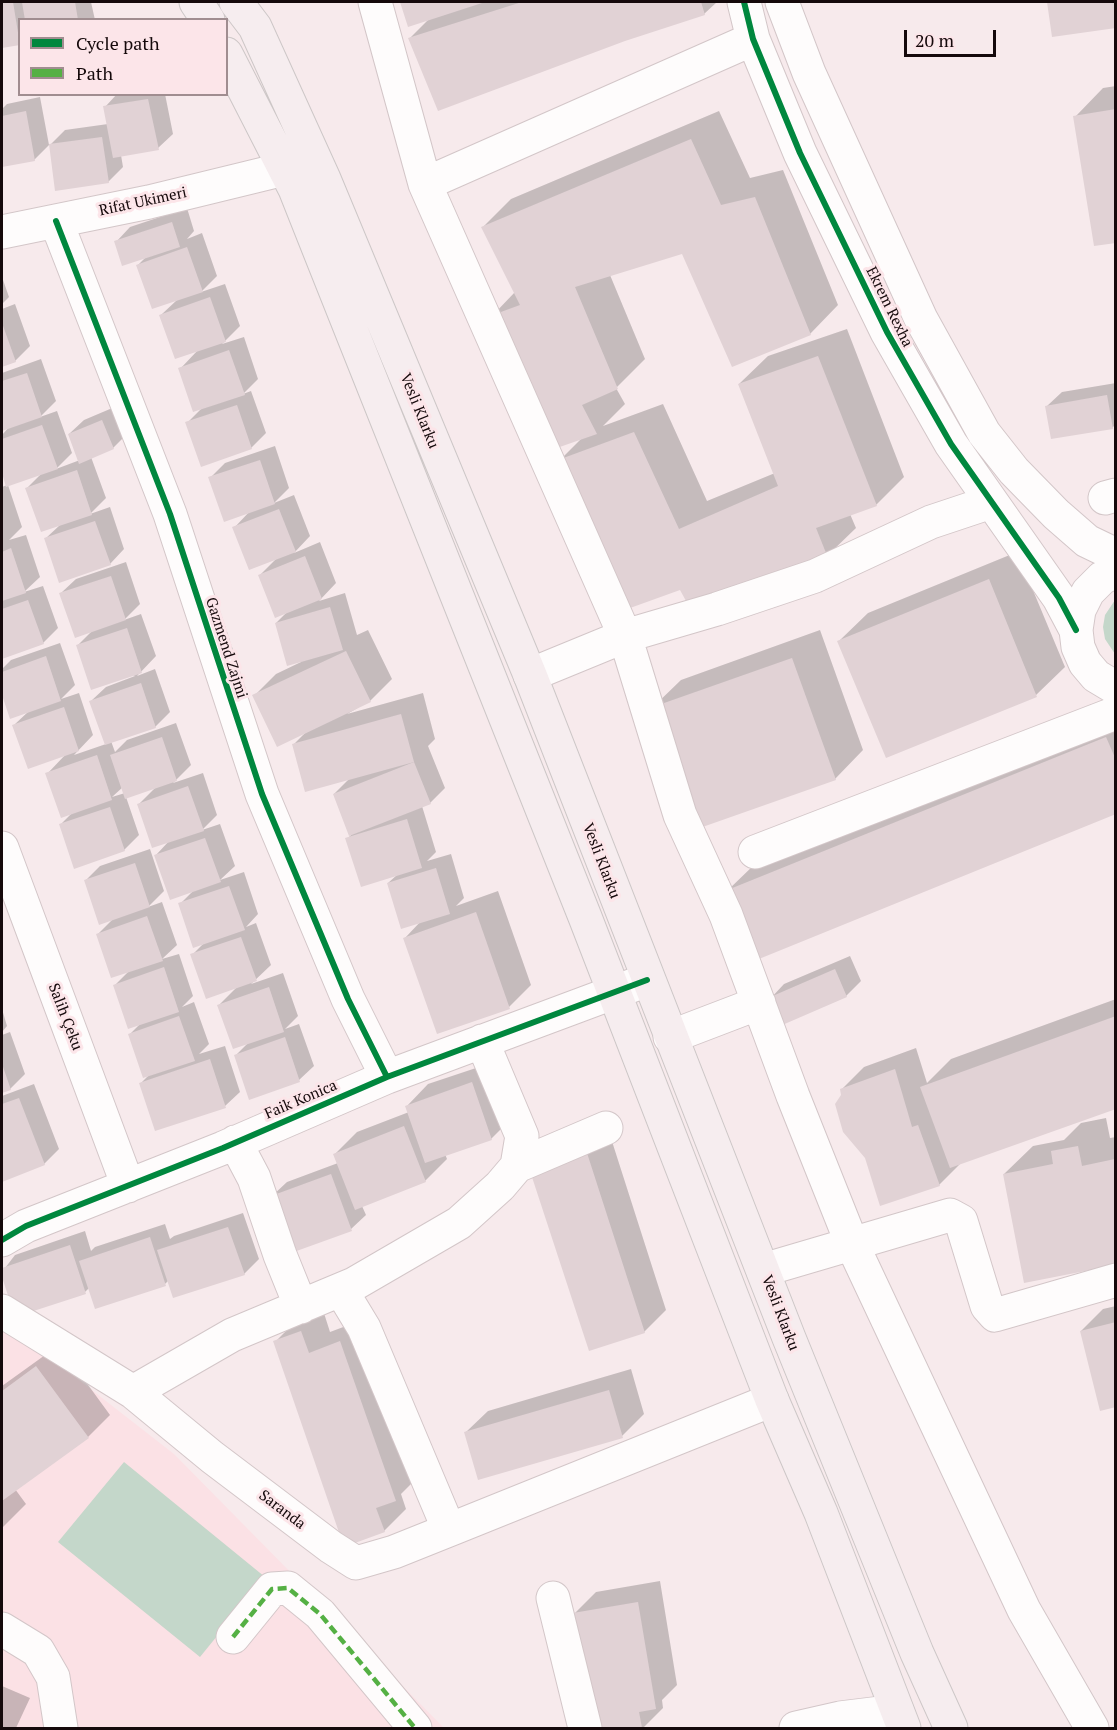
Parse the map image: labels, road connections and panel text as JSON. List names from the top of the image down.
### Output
{
  "streets": {
    "main road": ["Vesli Klarku"],
    "street": [
      "Rifat Ukimeri",
      "Ekrem Rexha",
      "Gazmend Zajmi",
      "Salih Çeku",
      "Faik Konica",
      "Saranda"
    ]
  },
  "crossings": [
    ["Rifat Ukimeri", "Vesli Klarku"],
    ["Rifat Ukimeri", "Gazmend Zajmi"],
    ["Vesli Klarku", "Faik Konica"],
    ["Gazmend Zajmi", "Faik Konica"],
    ["Salih Çeku", "Faik Konica"]
  ],
  "legend": ["Cycle path", "Path"],
  "scale_bar": "20 m"
}
